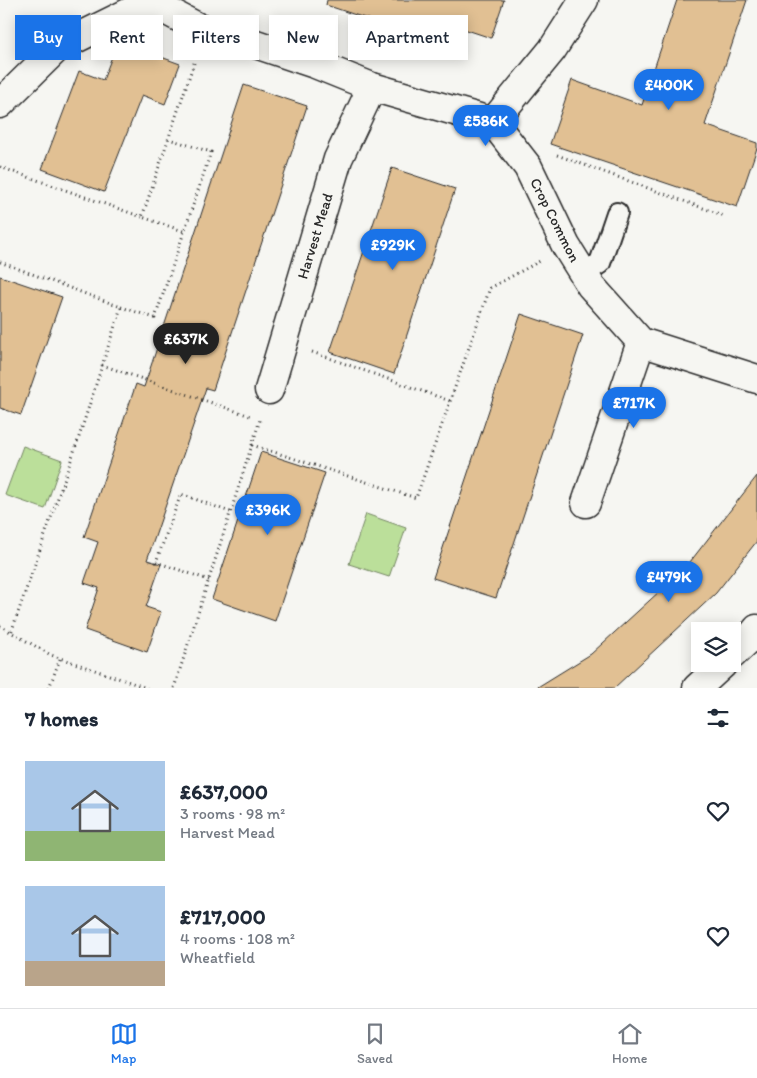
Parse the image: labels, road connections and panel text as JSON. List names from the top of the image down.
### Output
{
  "streets": {
    "street": ["Crop Common", "Harvest Mead"]
  },
  "page": {
    "chip": [
      "Buy",
      "Rent",
      "Filters",
      "New",
      "Apartment"
    ],
    "price": [
      "£400K",
      "£586K",
      "£929K",
      "£637K",
      "£717K",
      "£396K",
      "£479K"
    ],
    "heading": "7 homes",
    "list": [
      {
        "name": "£637,000",
        "note": "3 rooms · 98 m² · Harvest Mead"
      },
      {
        "name": "£717,000",
        "note": "4 rooms · 108 m² · Wheatfield"
      }
    ],
    "tabs": ["Map", "Saved", "Home"]
  }
}
